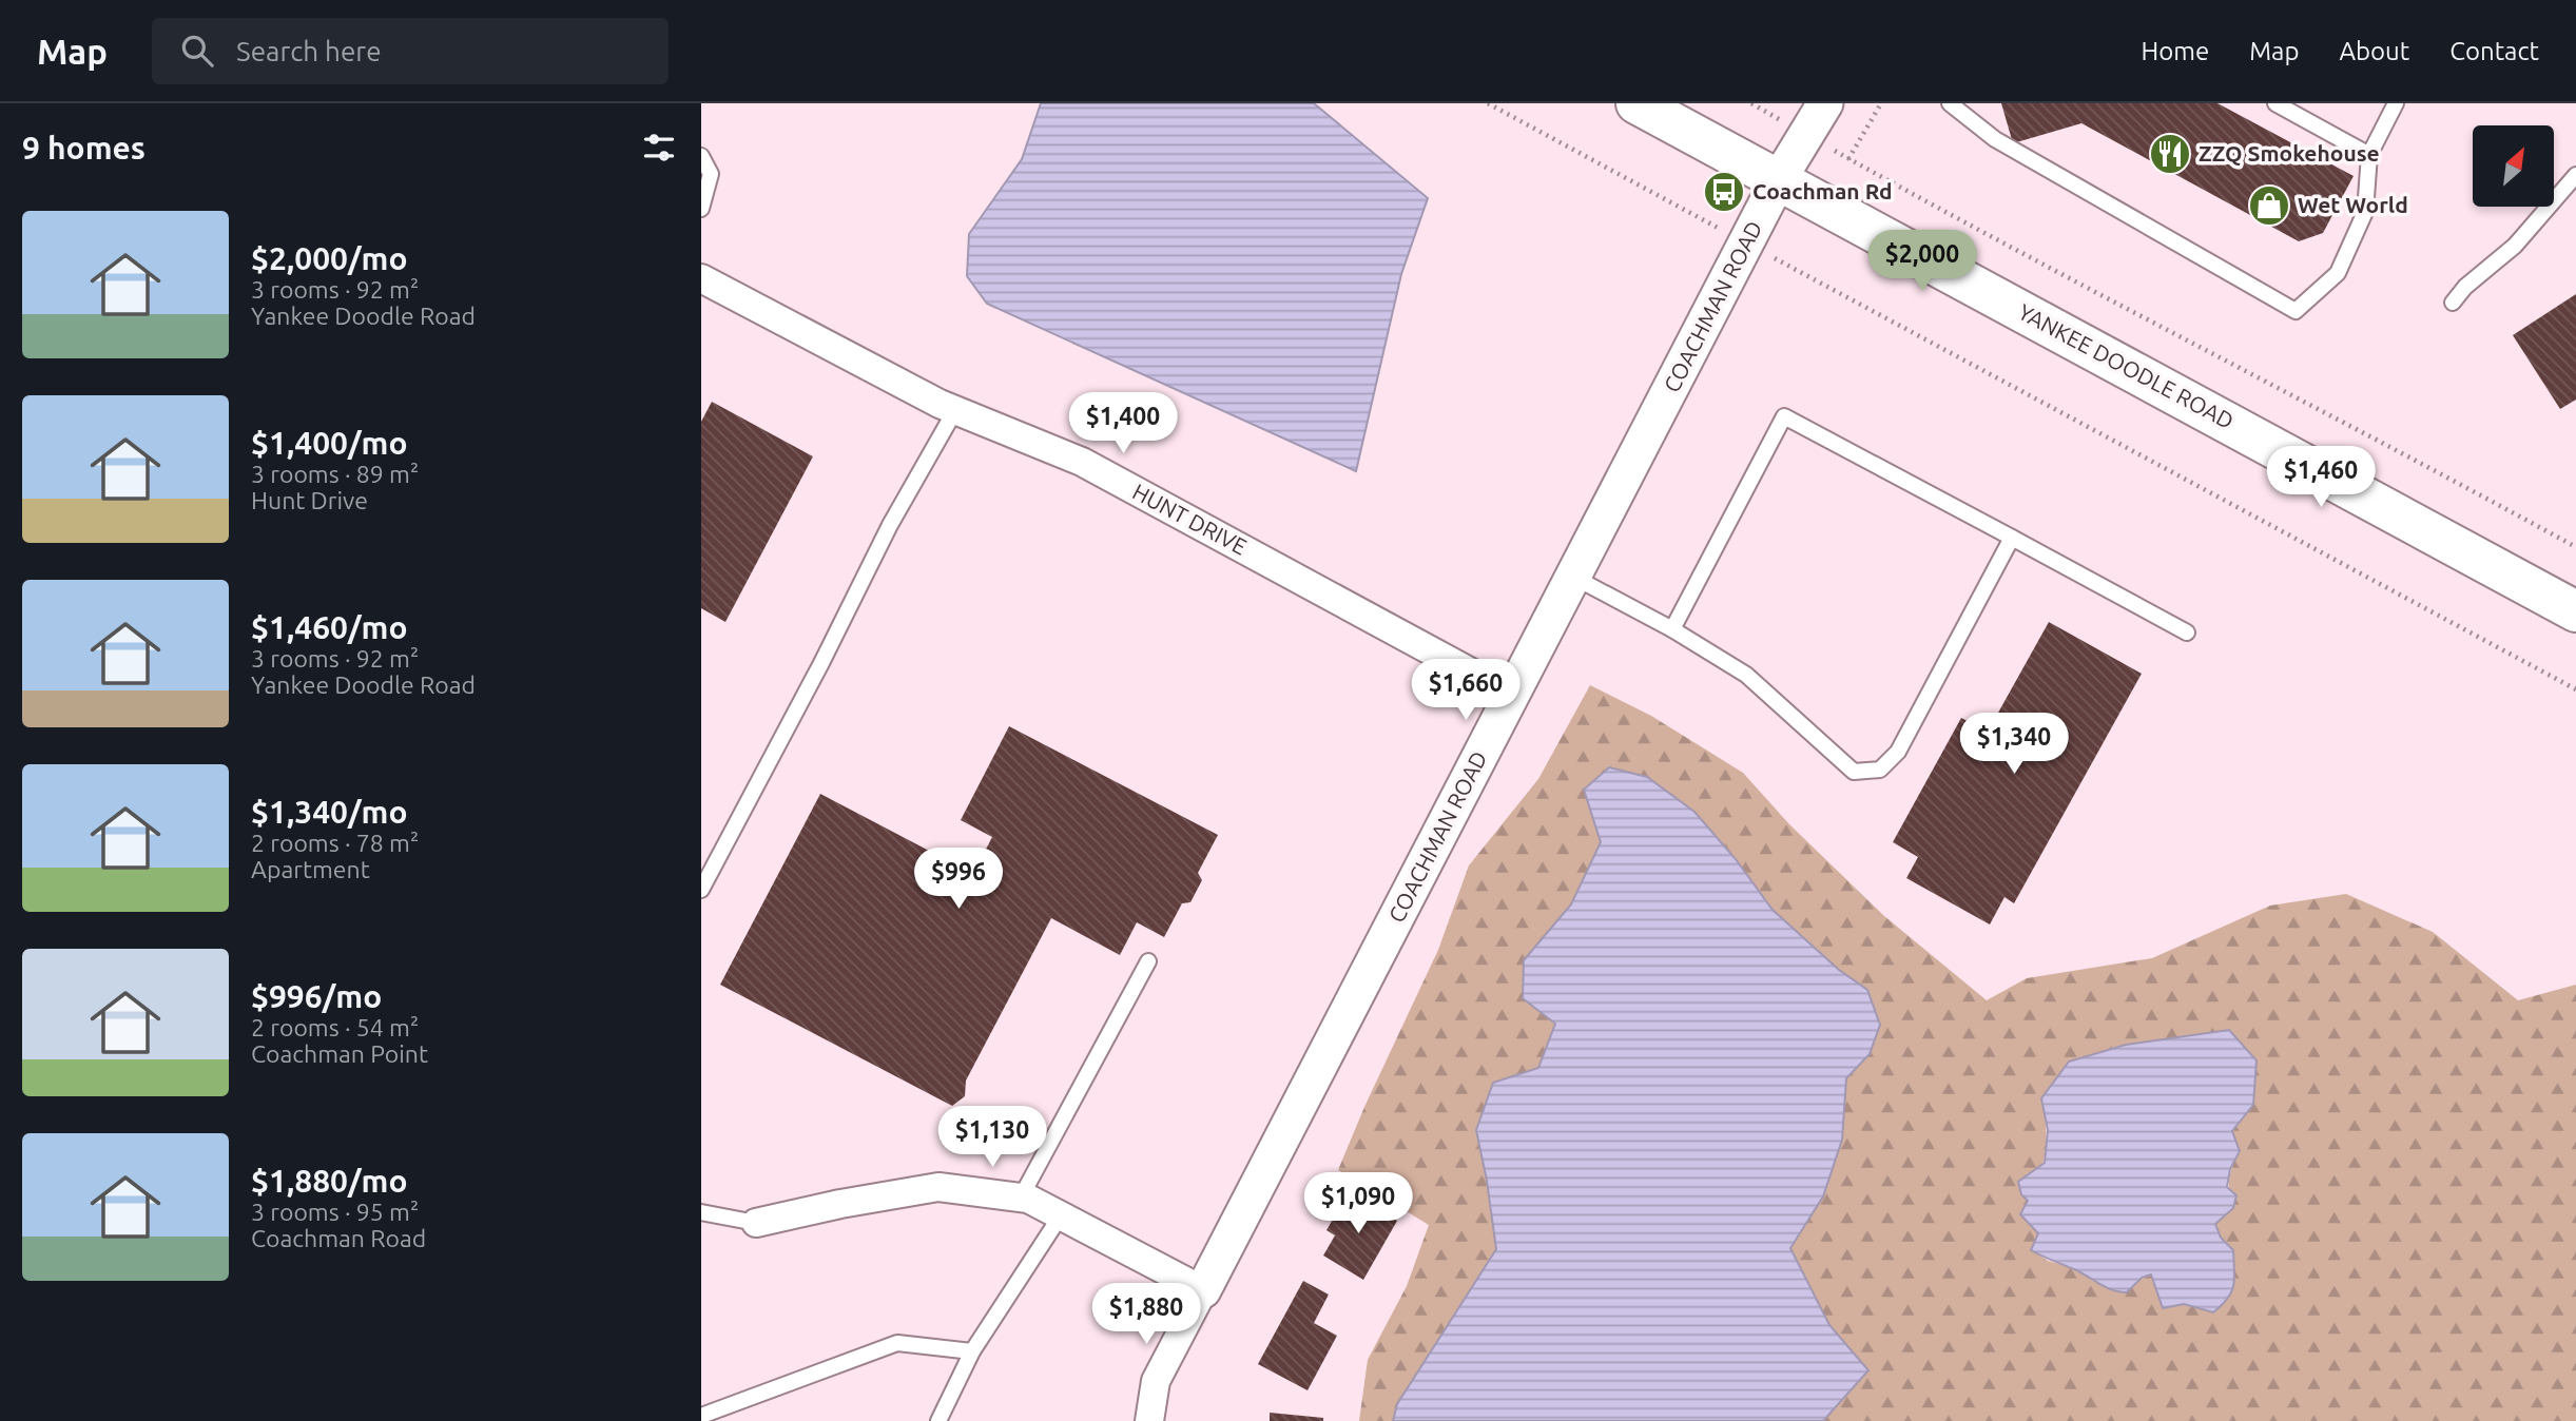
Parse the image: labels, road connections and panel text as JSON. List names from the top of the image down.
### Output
{
  "streets": {
    "main road": ["YANKEE DOODLE ROAD"],
    "street": ["COACHMAN ROAD", "HUNT DRIVE"]
  },
  "crossings": [
    ["COACHMAN ROAD", "YANKEE DOODLE ROAD"],
    ["COACHMAN ROAD", "HUNT DRIVE"]
  ],
  "places": {
    "restaurant": ["ZZQ Smokehouse"],
    "bus stop": ["Coachman Rd"],
    "shop": ["Wet World"]
  },
  "north": "top right",
  "page": {
    "header": "Map",
    "search": "Search here",
    "nav": [
      "Home",
      "Map",
      "About",
      "Contact"
    ],
    "heading": "9 homes",
    "list": [
      {
        "name": "$2,000/mo",
        "note": "3 rooms · 92 m² · Yankee Doodle Road"
      },
      {
        "name": "$1,400/mo",
        "note": "3 rooms · 89 m² · Hunt Drive"
      },
      {
        "name": "$1,460/mo",
        "note": "3 rooms · 92 m² · Yankee Doodle Road"
      },
      {
        "name": "$1,340/mo",
        "note": "2 rooms · 78 m² · Apartment"
      },
      {
        "name": "$996/mo",
        "note": "2 rooms · 54 m² · Coachman Point"
      },
      {
        "name": "$1,880/mo",
        "note": "3 rooms · 95 m² · Coachman Road"
      }
    ],
    "price": [
      "$2,000",
      "$1,400",
      "$1,460",
      "$1,660",
      "$1,340",
      "$996",
      "$1,130",
      "$1,090",
      "$1,880"
    ]
  }
}
